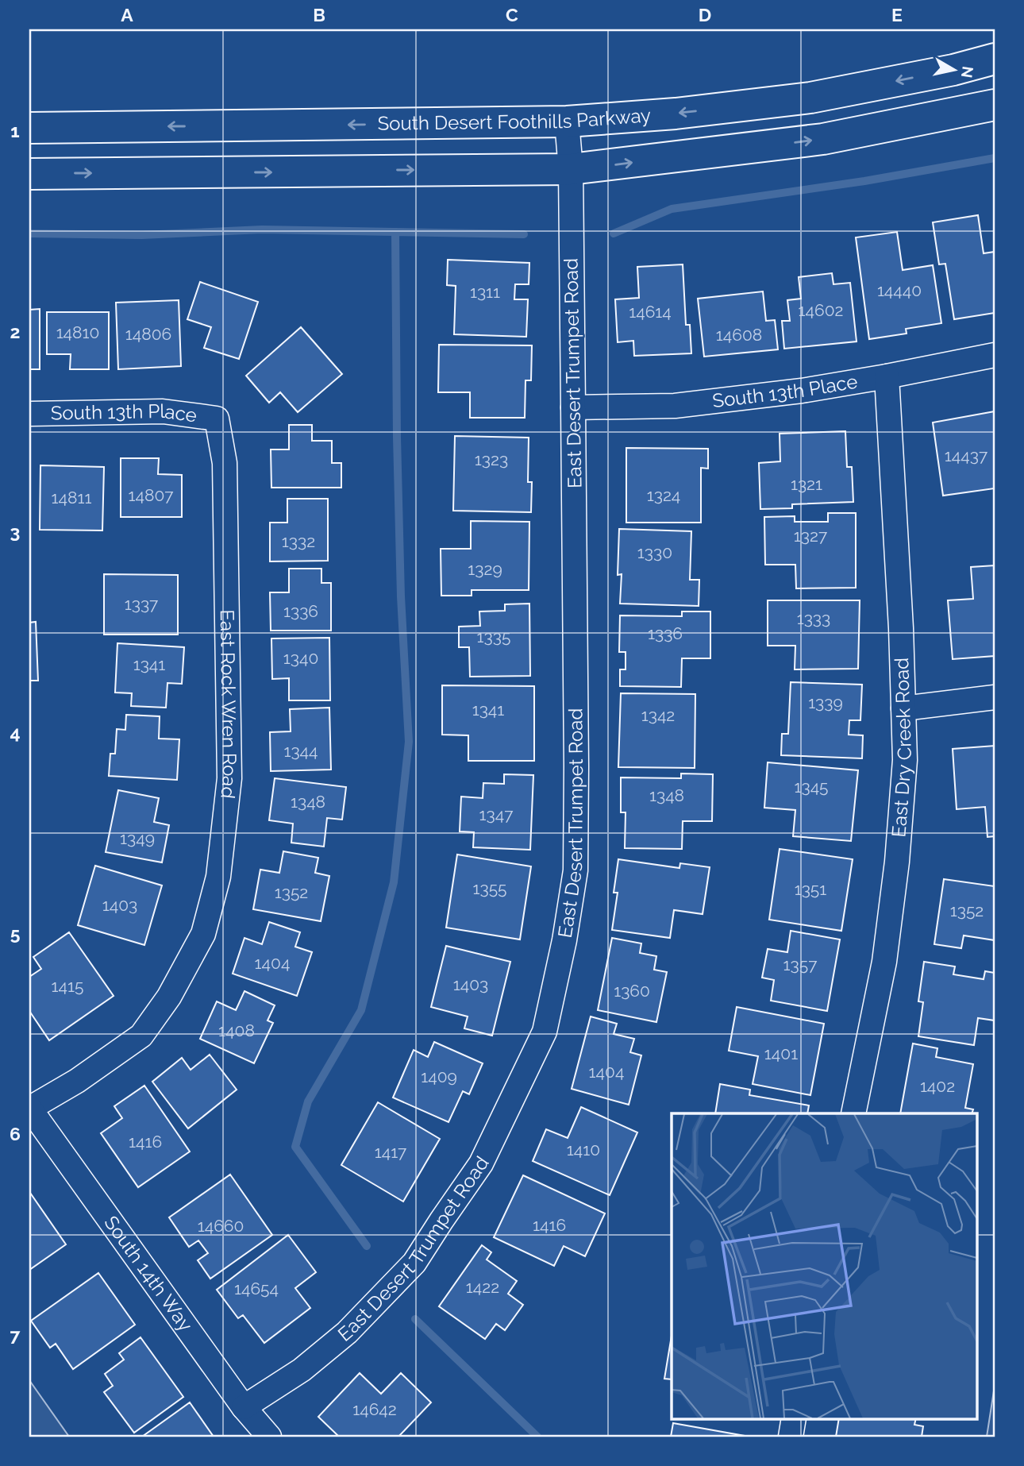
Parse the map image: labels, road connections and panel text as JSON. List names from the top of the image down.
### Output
{
  "streets": {
    "street": [
      "South Desert Foothills Parkway",
      "East Desert Trumpet Road",
      "South 13th Place",
      "East Rock Wren Road",
      "East Dry Creek Road",
      "South 14th Way"
    ]
  },
  "crossings": [
    ["South Desert Foothills Parkway", "East Desert Trumpet Road"],
    ["East Desert Trumpet Road", "South 13th Place"],
    ["East Desert Trumpet Road", "South 14th Way"],
    ["South 13th Place", "East Rock Wren Road"],
    ["South 13th Place", "East Dry Creek Road"],
    ["East Rock Wren Road", "South 14th Way"]
  ],
  "house_numbers": [
    "14440",
    "1311",
    "14602",
    "14614",
    "14810",
    "14806",
    "14608",
    "14437",
    "1323",
    "1321",
    "14807",
    "1324",
    "14811",
    "1327",
    "1332",
    "1330",
    "1329",
    "1337",
    "1336",
    "1333",
    "1336",
    "1335",
    "1340",
    "1341",
    "1339",
    "1341",
    "1342",
    "1344",
    "1345",
    "1348",
    "1348",
    "1347",
    "1349",
    "1355",
    "1351",
    "1352",
    "1403",
    "1352",
    "1404",
    "1357",
    "1403",
    "1415",
    "1360",
    "1408",
    "1401",
    "1404",
    "1409",
    "1402",
    "1416",
    "1410",
    "1417",
    "1416",
    "14660",
    "1422",
    "14654",
    "14642"
  ],
  "north": "right",
  "grid": {
    "columns": [
      "A",
      "B",
      "C",
      "D",
      "E"
    ],
    "rows": [
      "1",
      "2",
      "3",
      "4",
      "5",
      "6",
      "7"
    ]
  }
}
